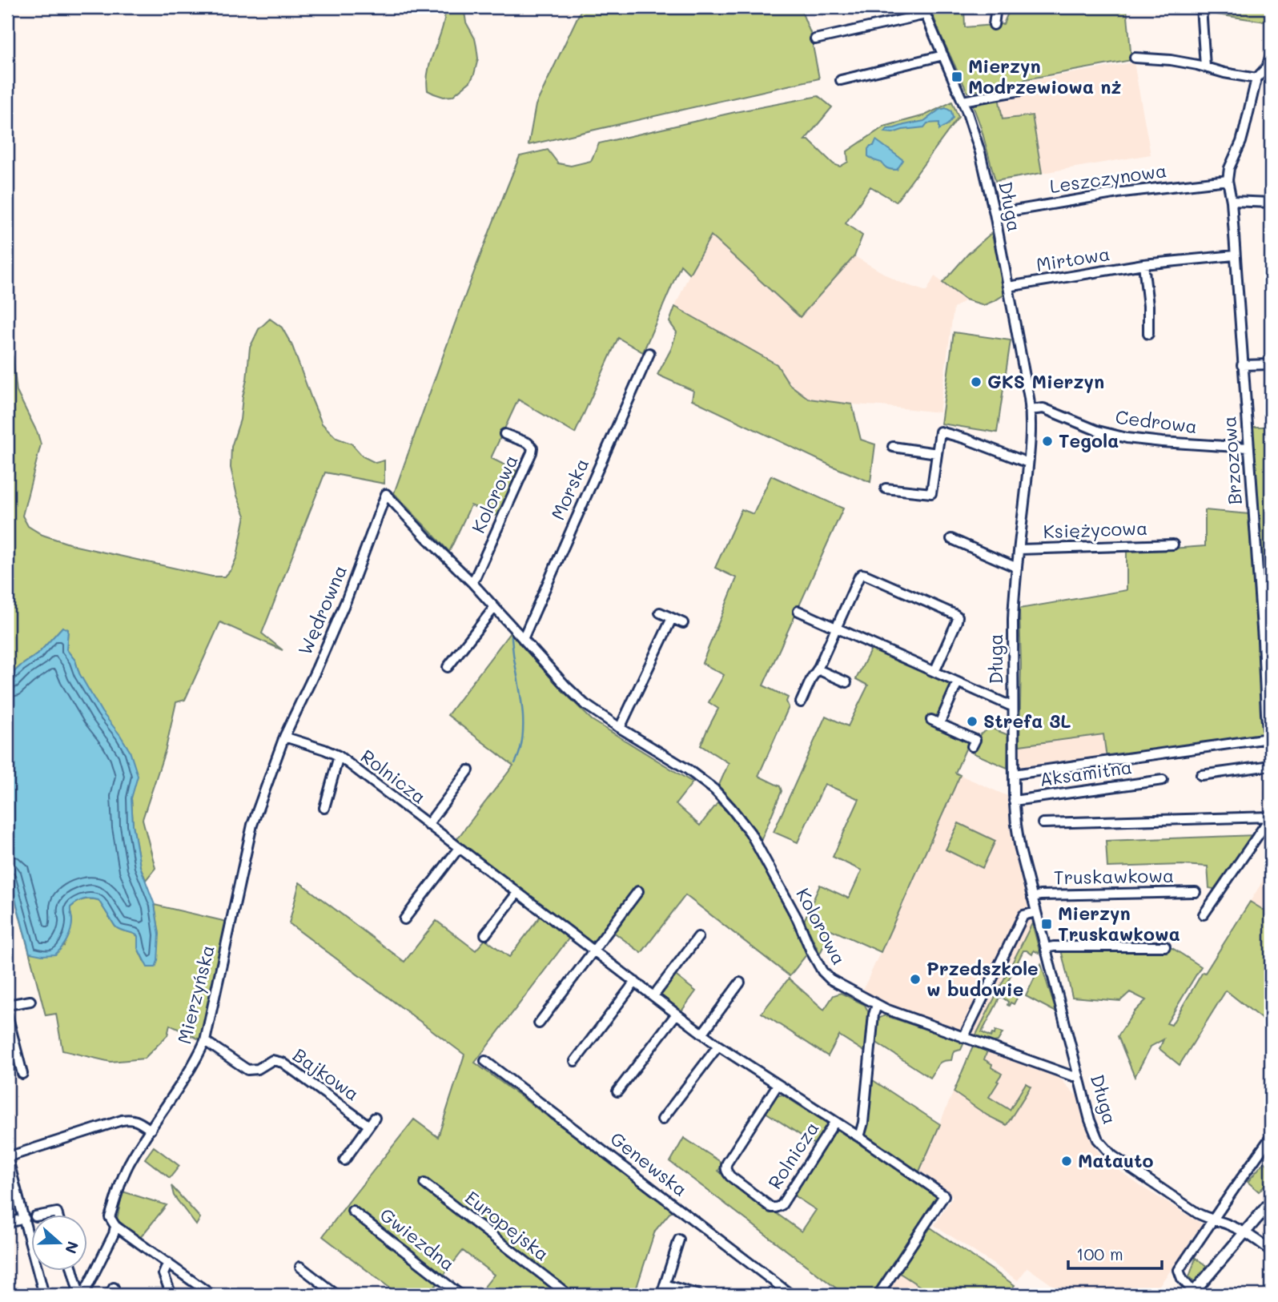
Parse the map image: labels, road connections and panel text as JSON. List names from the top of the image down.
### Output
{
  "streets": {
    "street": [
      "Leszczynowa",
      "Długa",
      "Mirtowa",
      "Cedrowa",
      "Brzozowa",
      "Morska",
      "Kolorowa",
      "Księżycowa",
      "Wędrowna",
      "Aksamitna",
      "Rolnicza",
      "Truskawkowa",
      "Mierzyńska",
      "Bajkowa",
      "Genewska",
      "Europejska",
      "Gwiezdna"
    ]
  },
  "crossings": [
    ["Leszczynowa", "Długa"],
    ["Leszczynowa", "Brzozowa"],
    ["Długa", "Mirtowa"],
    ["Długa", "Cedrowa"],
    ["Długa", "Kolorowa"],
    ["Długa", "Księżycowa"],
    ["Długa", "Aksamitna"],
    ["Długa", "Truskawkowa"],
    ["Mirtowa", "Brzozowa"],
    ["Cedrowa", "Brzozowa"],
    ["Morska", "Kolorowa"],
    ["Kolorowa", "Wędrowna"],
    ["Wędrowna", "Rolnicza"],
    ["Wędrowna", "Mierzyńska"],
    ["Rolnicza", "Mierzyńska"],
    ["Mierzyńska", "Bajkowa"]
  ],
  "places": {
    "transit": ["Mierzyn Modrzewiowa nż", "Mierzyn Truskawkowa"],
    "other": [
      "GKS Mierzyn",
      "Tegola",
      "Strefa 3L",
      "Przedszkole w budowie",
      "Matauto"
    ]
  },
  "scale_bar": "100 m",
  "north": "right"
}
